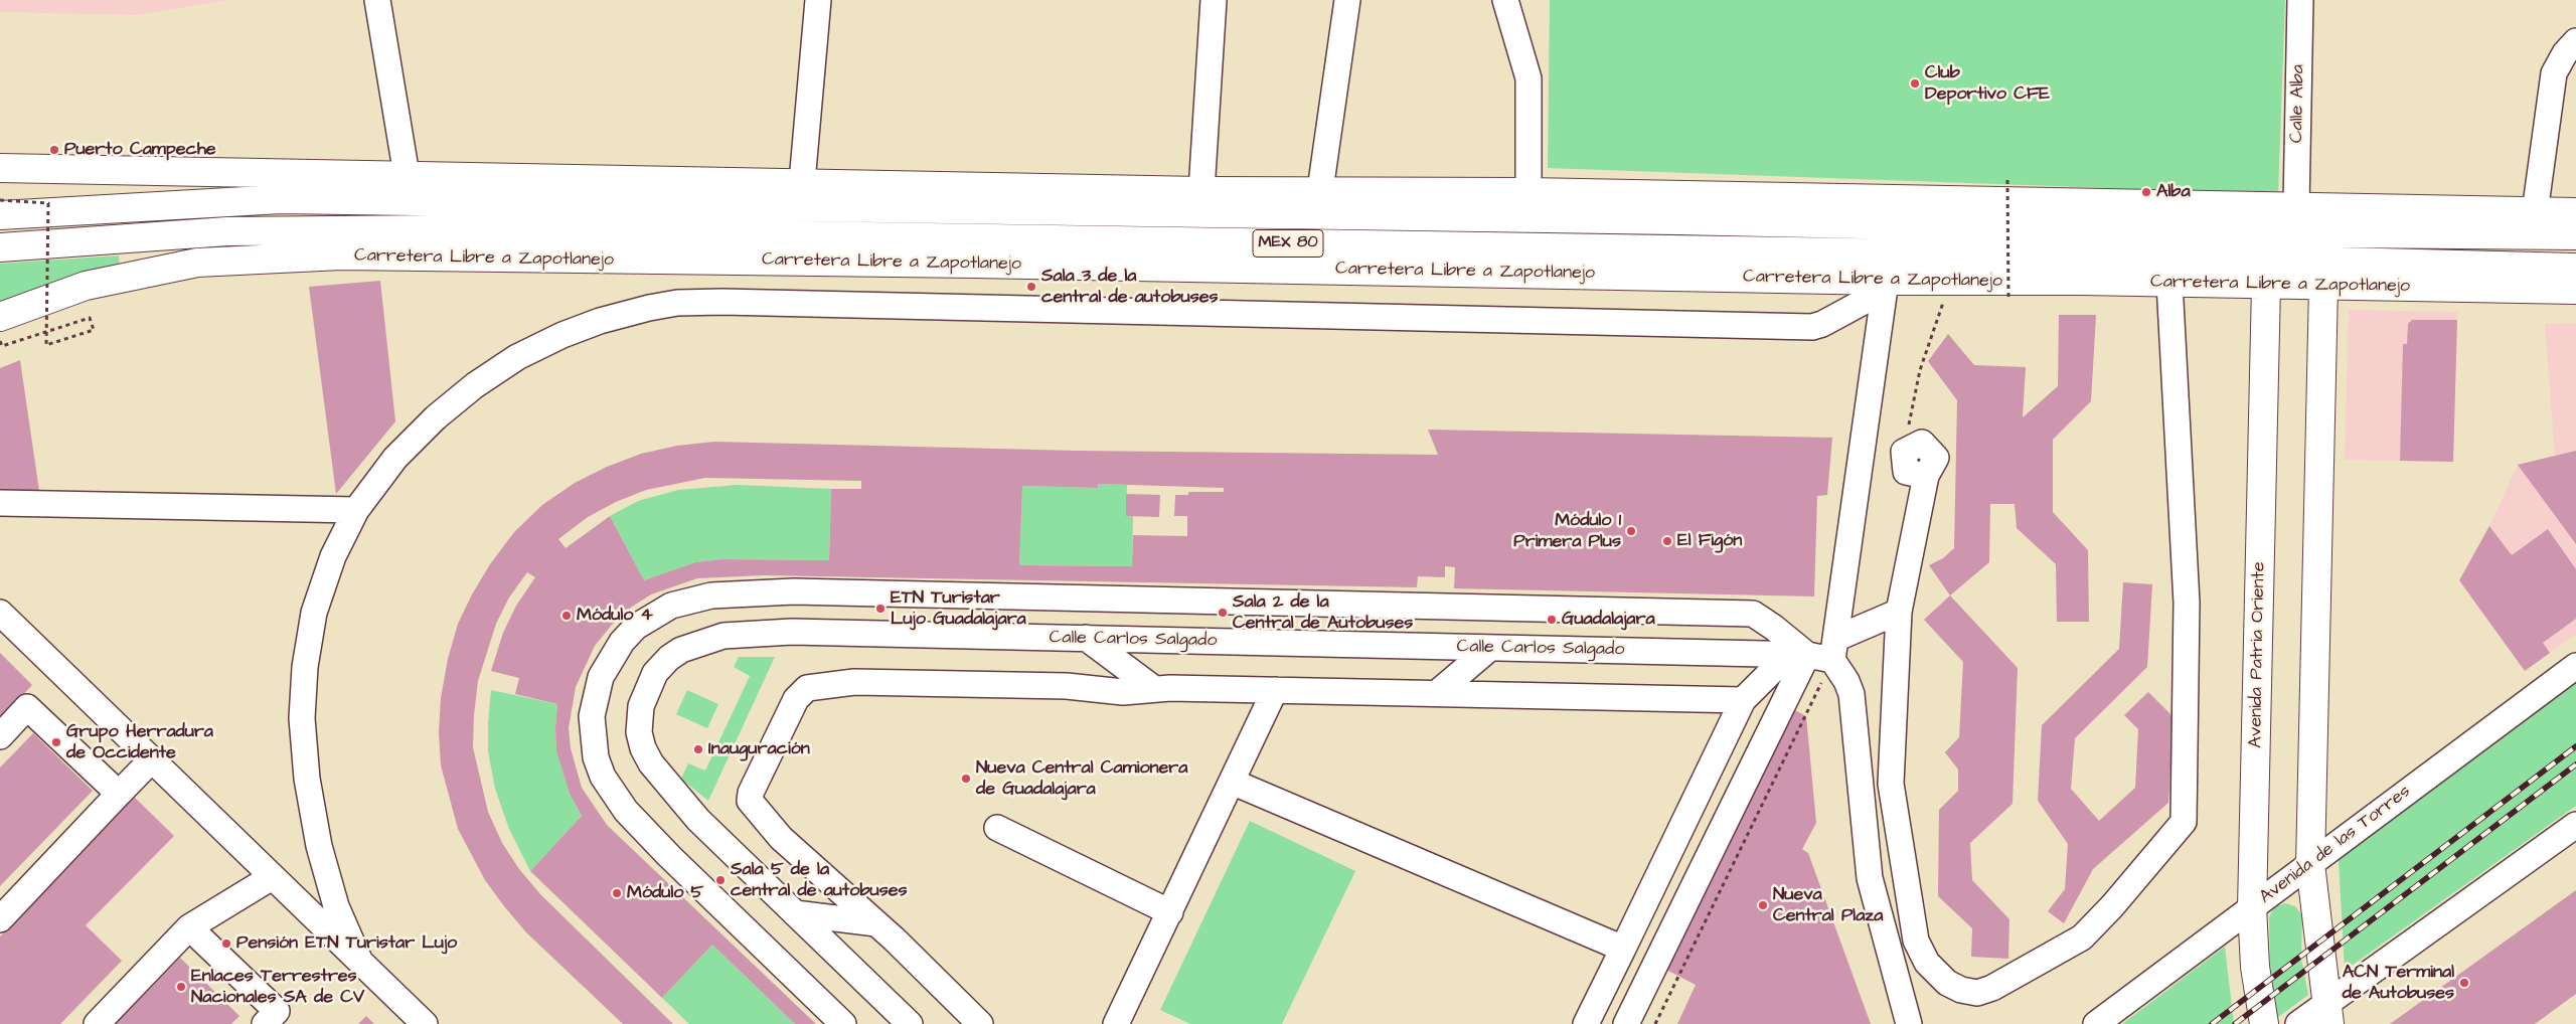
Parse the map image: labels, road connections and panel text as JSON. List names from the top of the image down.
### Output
{
  "streets": {
    "main road": ["MEX 80", "Carretera Libre a Zapotlanejo", "Avenida Patria Oriente"],
    "street": ["Calle Alba", "Calle Carlos Salgado", "Avenida de las Torres"]
  },
  "crossings": [
    ["Carretera Libre a Zapotlanejo", "Avenida Patria Oriente"],
    ["Avenida Patria Oriente", "Avenida de las Torres"]
  ],
  "places": [
    "Club Deportivo CFE",
    "Puerto Campeche",
    "Alba",
    "Sala 3 de la central de autobuses",
    "Módulo 1 Primera Plus",
    "El Figón",
    "ETN Turistar Lujo Guadalajara",
    "Sala 2 de la Central de Autobuses",
    "Módulo 4",
    "Guadalajara",
    "Grupo Herradura de Occidente",
    "Inauguración",
    "Nueva Central Camionera de Guadalajara",
    "Sala 5 de la central de autobuses",
    "Módulo 5",
    "Nueva Central Plaza",
    "Pensión ETN Turistar Lujo",
    "ACN Terminal de Autobuses",
    "Enlaces Terrestres Nacionales SA de CV"
  ]
}
